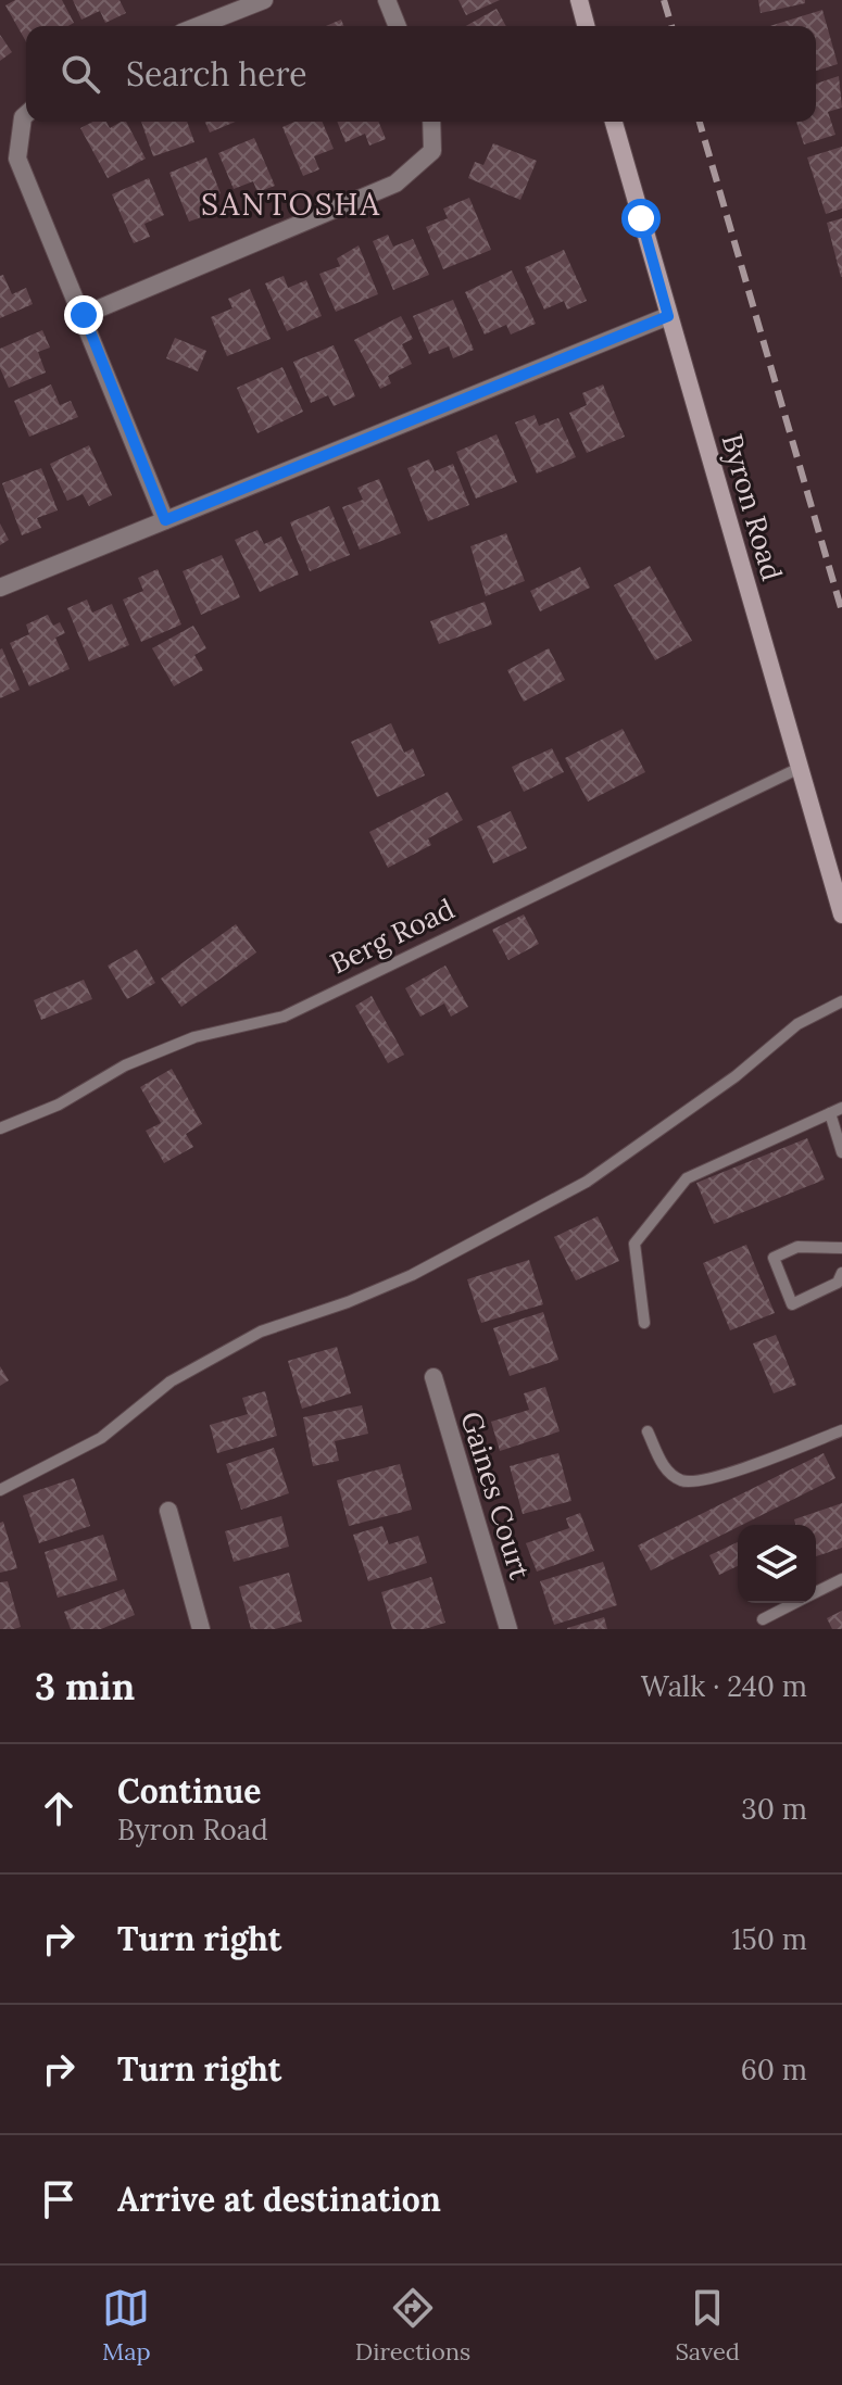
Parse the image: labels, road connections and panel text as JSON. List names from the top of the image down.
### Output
{
  "streets": {
    "main road": ["Byron Road"],
    "street": ["Gaines Court"],
    "lane": ["Berg Road"]
  },
  "crossings": [
    ["Byron Road", "Berg Road"]
  ],
  "districts": ["SANTOSHA"],
  "page": {
    "search": "Search here",
    "heading": ["3 min", "Walk · 240 m"],
    "list": [
      ["Continue", "Byron Road", "30 m"],
      ["Turn right", "150 m"],
      ["Turn right", "60 m"],
      "Arrive at destination"
    ],
    "nav": ["Map", "Directions", "Saved"]
  }
}
